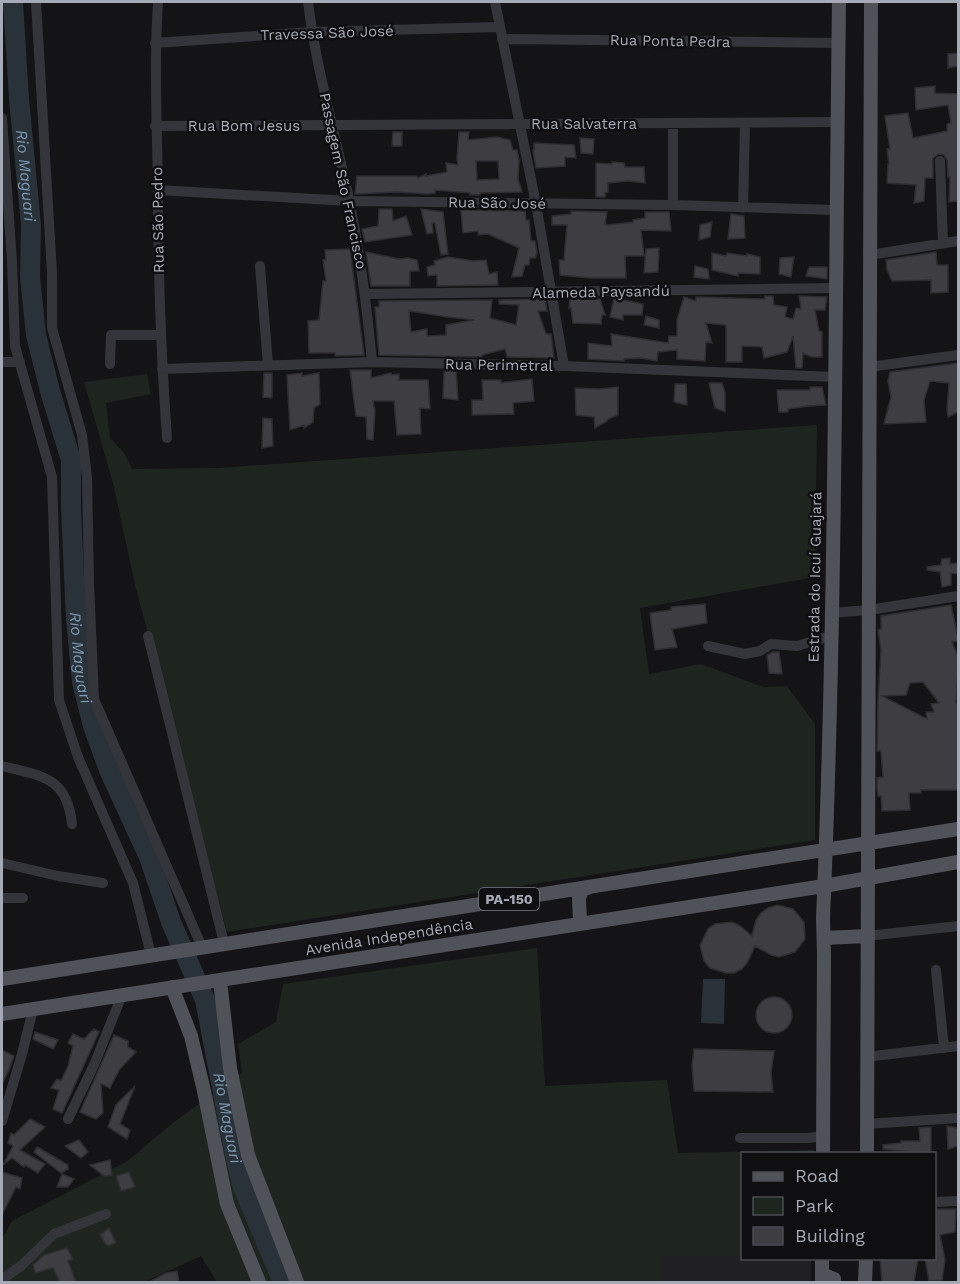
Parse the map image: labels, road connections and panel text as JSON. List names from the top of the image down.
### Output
{
  "streets": {
    "main road": ["Estrada do Icuí Guajará", "PA-150", "Avenida Independência"],
    "street": [
      "Travessa São José",
      "Rua Ponta Pedra",
      "Rua Salvaterra",
      "Rua Bom Jesus",
      "Passagem São Francisco",
      "Rua São José",
      "Rua São Pedro",
      "Alameda Paysandú",
      "Rua Perimetral"
    ]
  },
  "crossings": [
    ["Travessa São José", "Passagem São Francisco"],
    ["Travessa São José", "Rua São Pedro"],
    ["Rua Ponta Pedra", "Estrada do Icuí Guajará"],
    ["Rua Salvaterra", "Rua Bom Jesus"],
    ["Rua Salvaterra", "Passagem São Francisco"],
    ["Rua Salvaterra", "Estrada do Icuí Guajará"],
    ["Rua Bom Jesus", "Passagem São Francisco"],
    ["Rua Bom Jesus", "Rua São Pedro"],
    ["Passagem São Francisco", "Rua São José"],
    ["Passagem São Francisco", "Alameda Paysandú"],
    ["Passagem São Francisco", "Rua Perimetral"],
    ["Rua São José", "Rua São Pedro"],
    ["Rua São José", "Estrada do Icuí Guajará"],
    ["Rua São Pedro", "Rua Perimetral"],
    ["Alameda Paysandú", "Estrada do Icuí Guajará"],
    ["Rua Perimetral", "Estrada do Icuí Guajará"],
    ["Estrada do Icuí Guajará", "Avenida Independência"]
  ],
  "water": ["Rio Maguari"],
  "legend": ["Road", "Park", "Building"]
}
